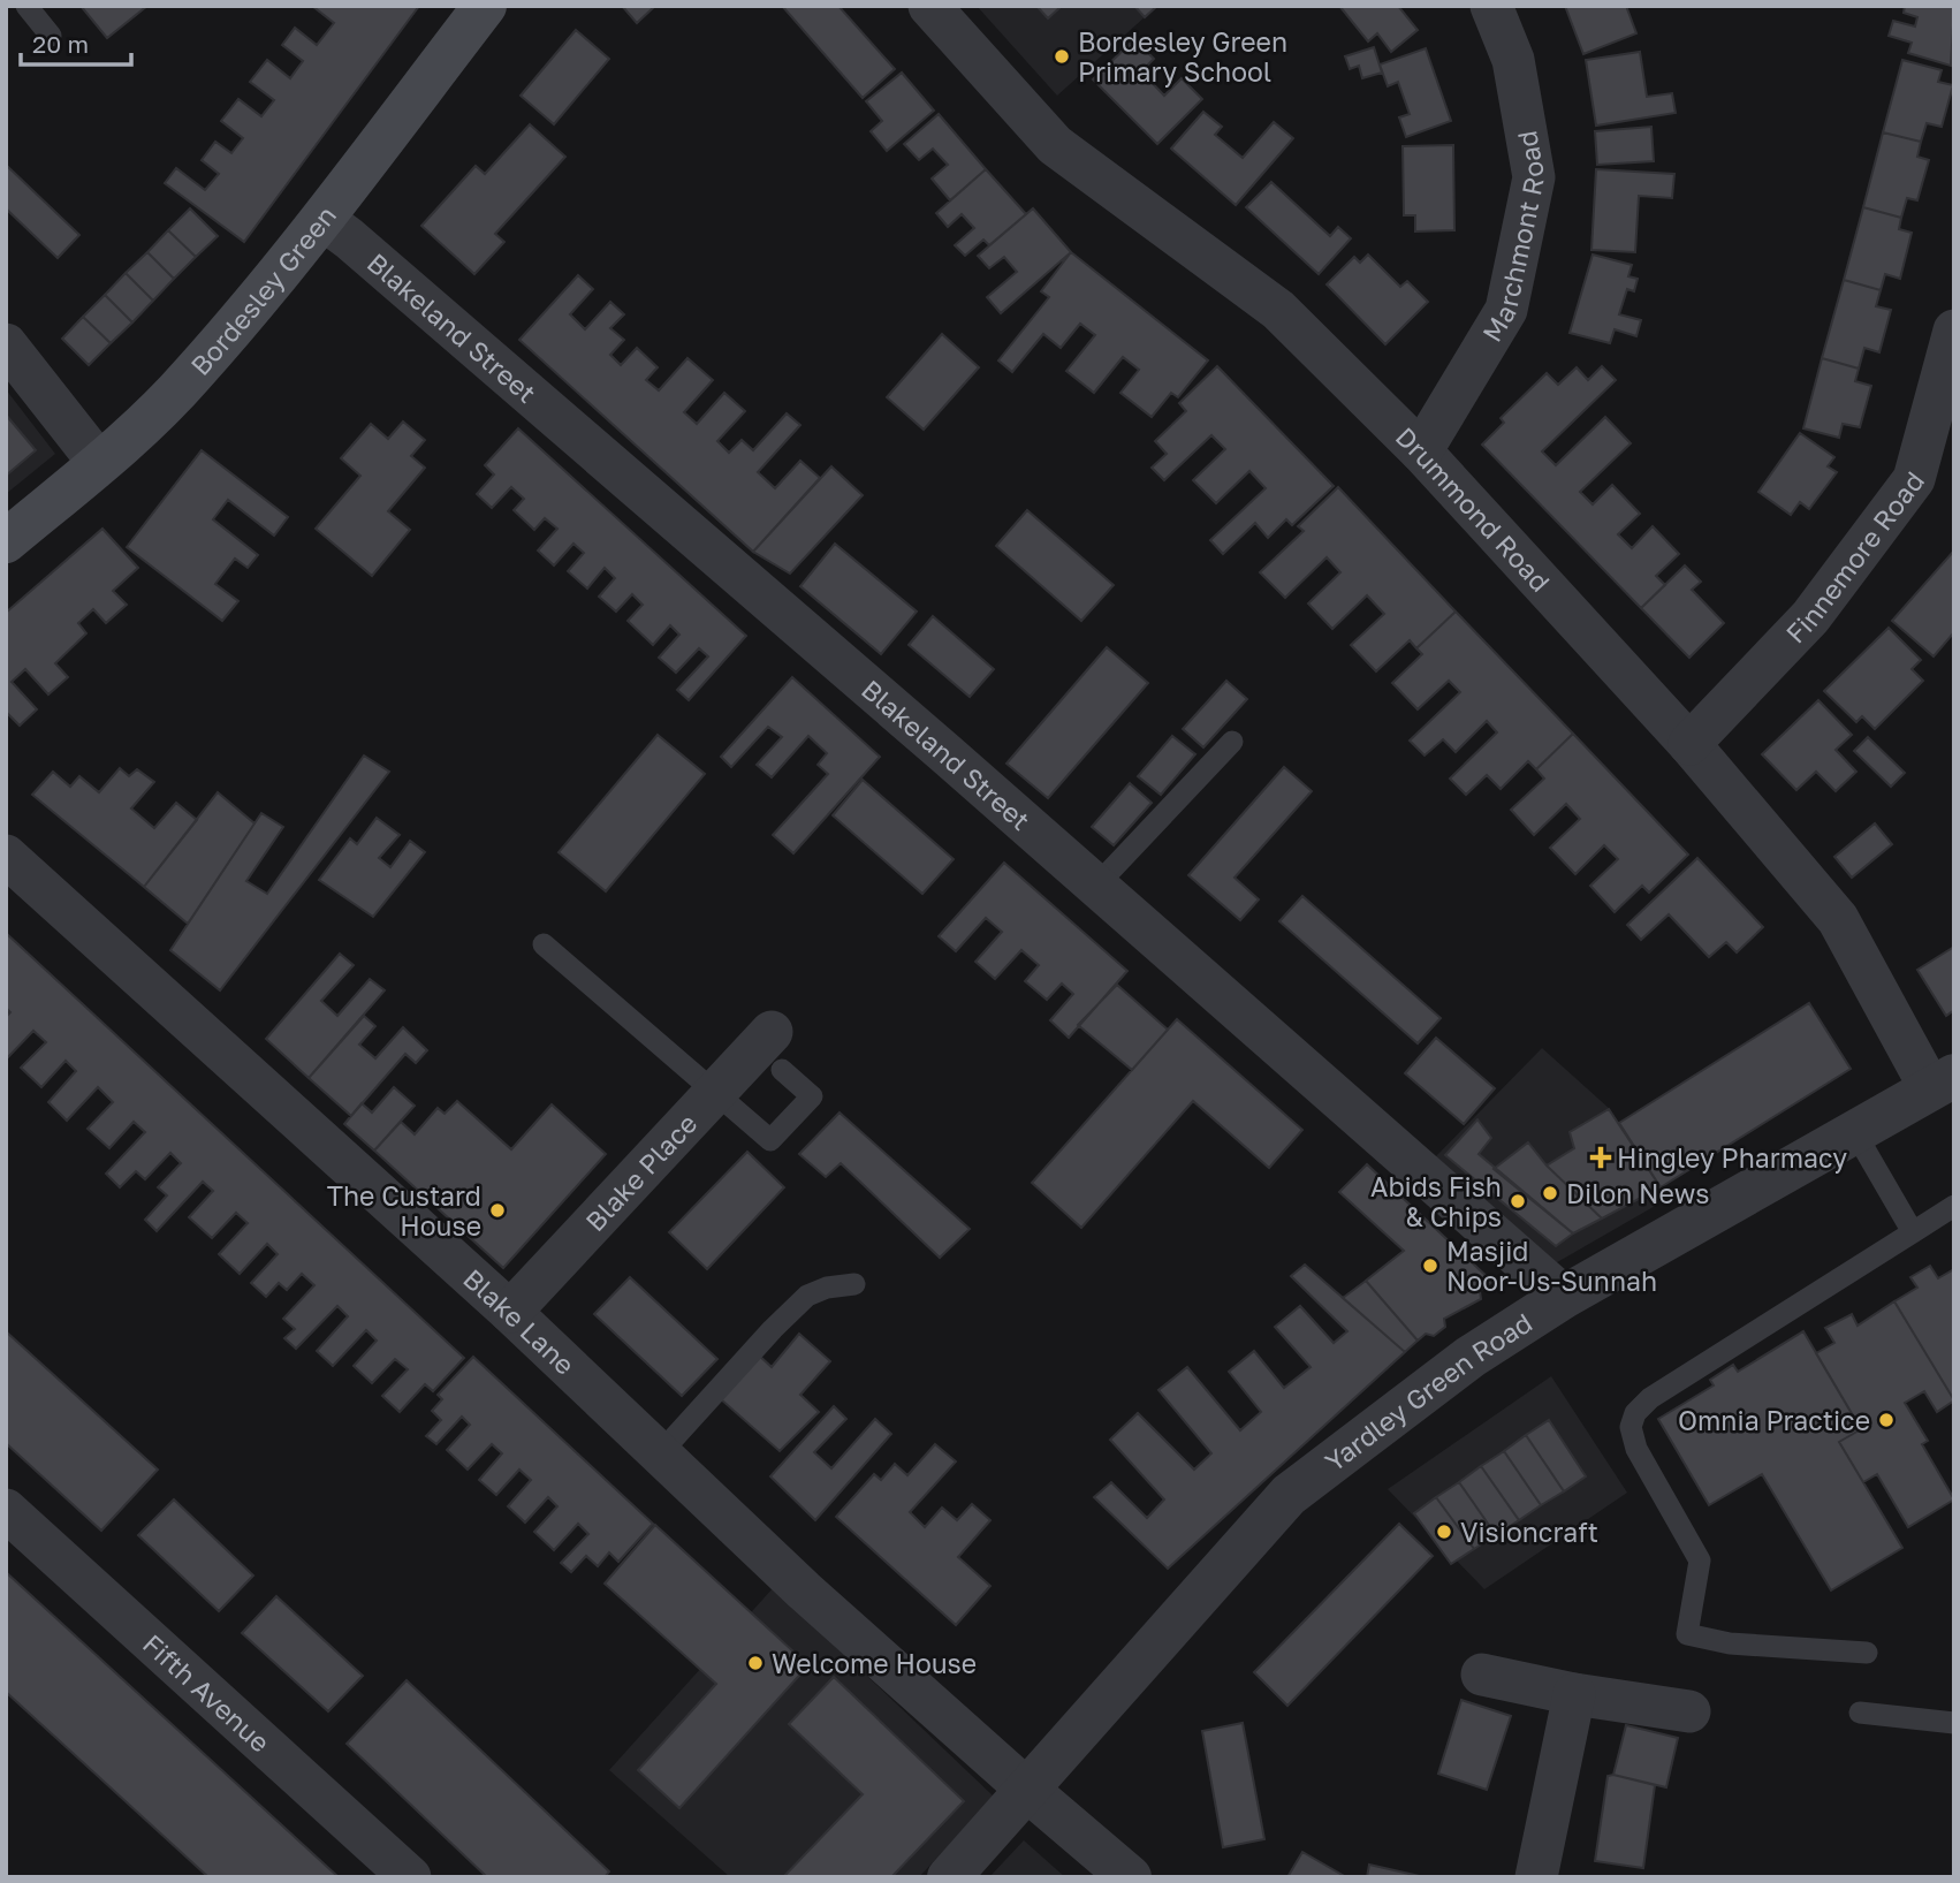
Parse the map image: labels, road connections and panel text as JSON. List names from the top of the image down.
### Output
{
  "streets": {
    "main road": ["Bordesley Green"],
    "street": [
      "Marchmont Road",
      "Blakeland Street",
      "Drummond Road",
      "Finnemore Road",
      "Blake Place",
      "Blake Lane",
      "Yardley Green Road",
      "Fifth Avenue"
    ]
  },
  "crossings": [
    ["Marchmont Road", "Drummond Road"],
    ["Bordesley Green", "Blakeland Street"],
    ["Blakeland Street", "Yardley Green Road"],
    ["Drummond Road", "Finnemore Road"],
    ["Drummond Road", "Yardley Green Road"],
    ["Blake Place", "Blake Lane"],
    ["Blake Lane", "Yardley Green Road"]
  ],
  "places": {
    "other": [
      "Bordesley Green Primary School",
      "Dilon News",
      "Abids Fish & Chips",
      "The Custard House",
      "Masjid Noor-Us-Sunnah",
      "Omnia Practice",
      "Visioncraft",
      "Welcome House"
    ],
    "health": ["Hingley Pharmacy"]
  },
  "scale_bar": "20 m"
}
